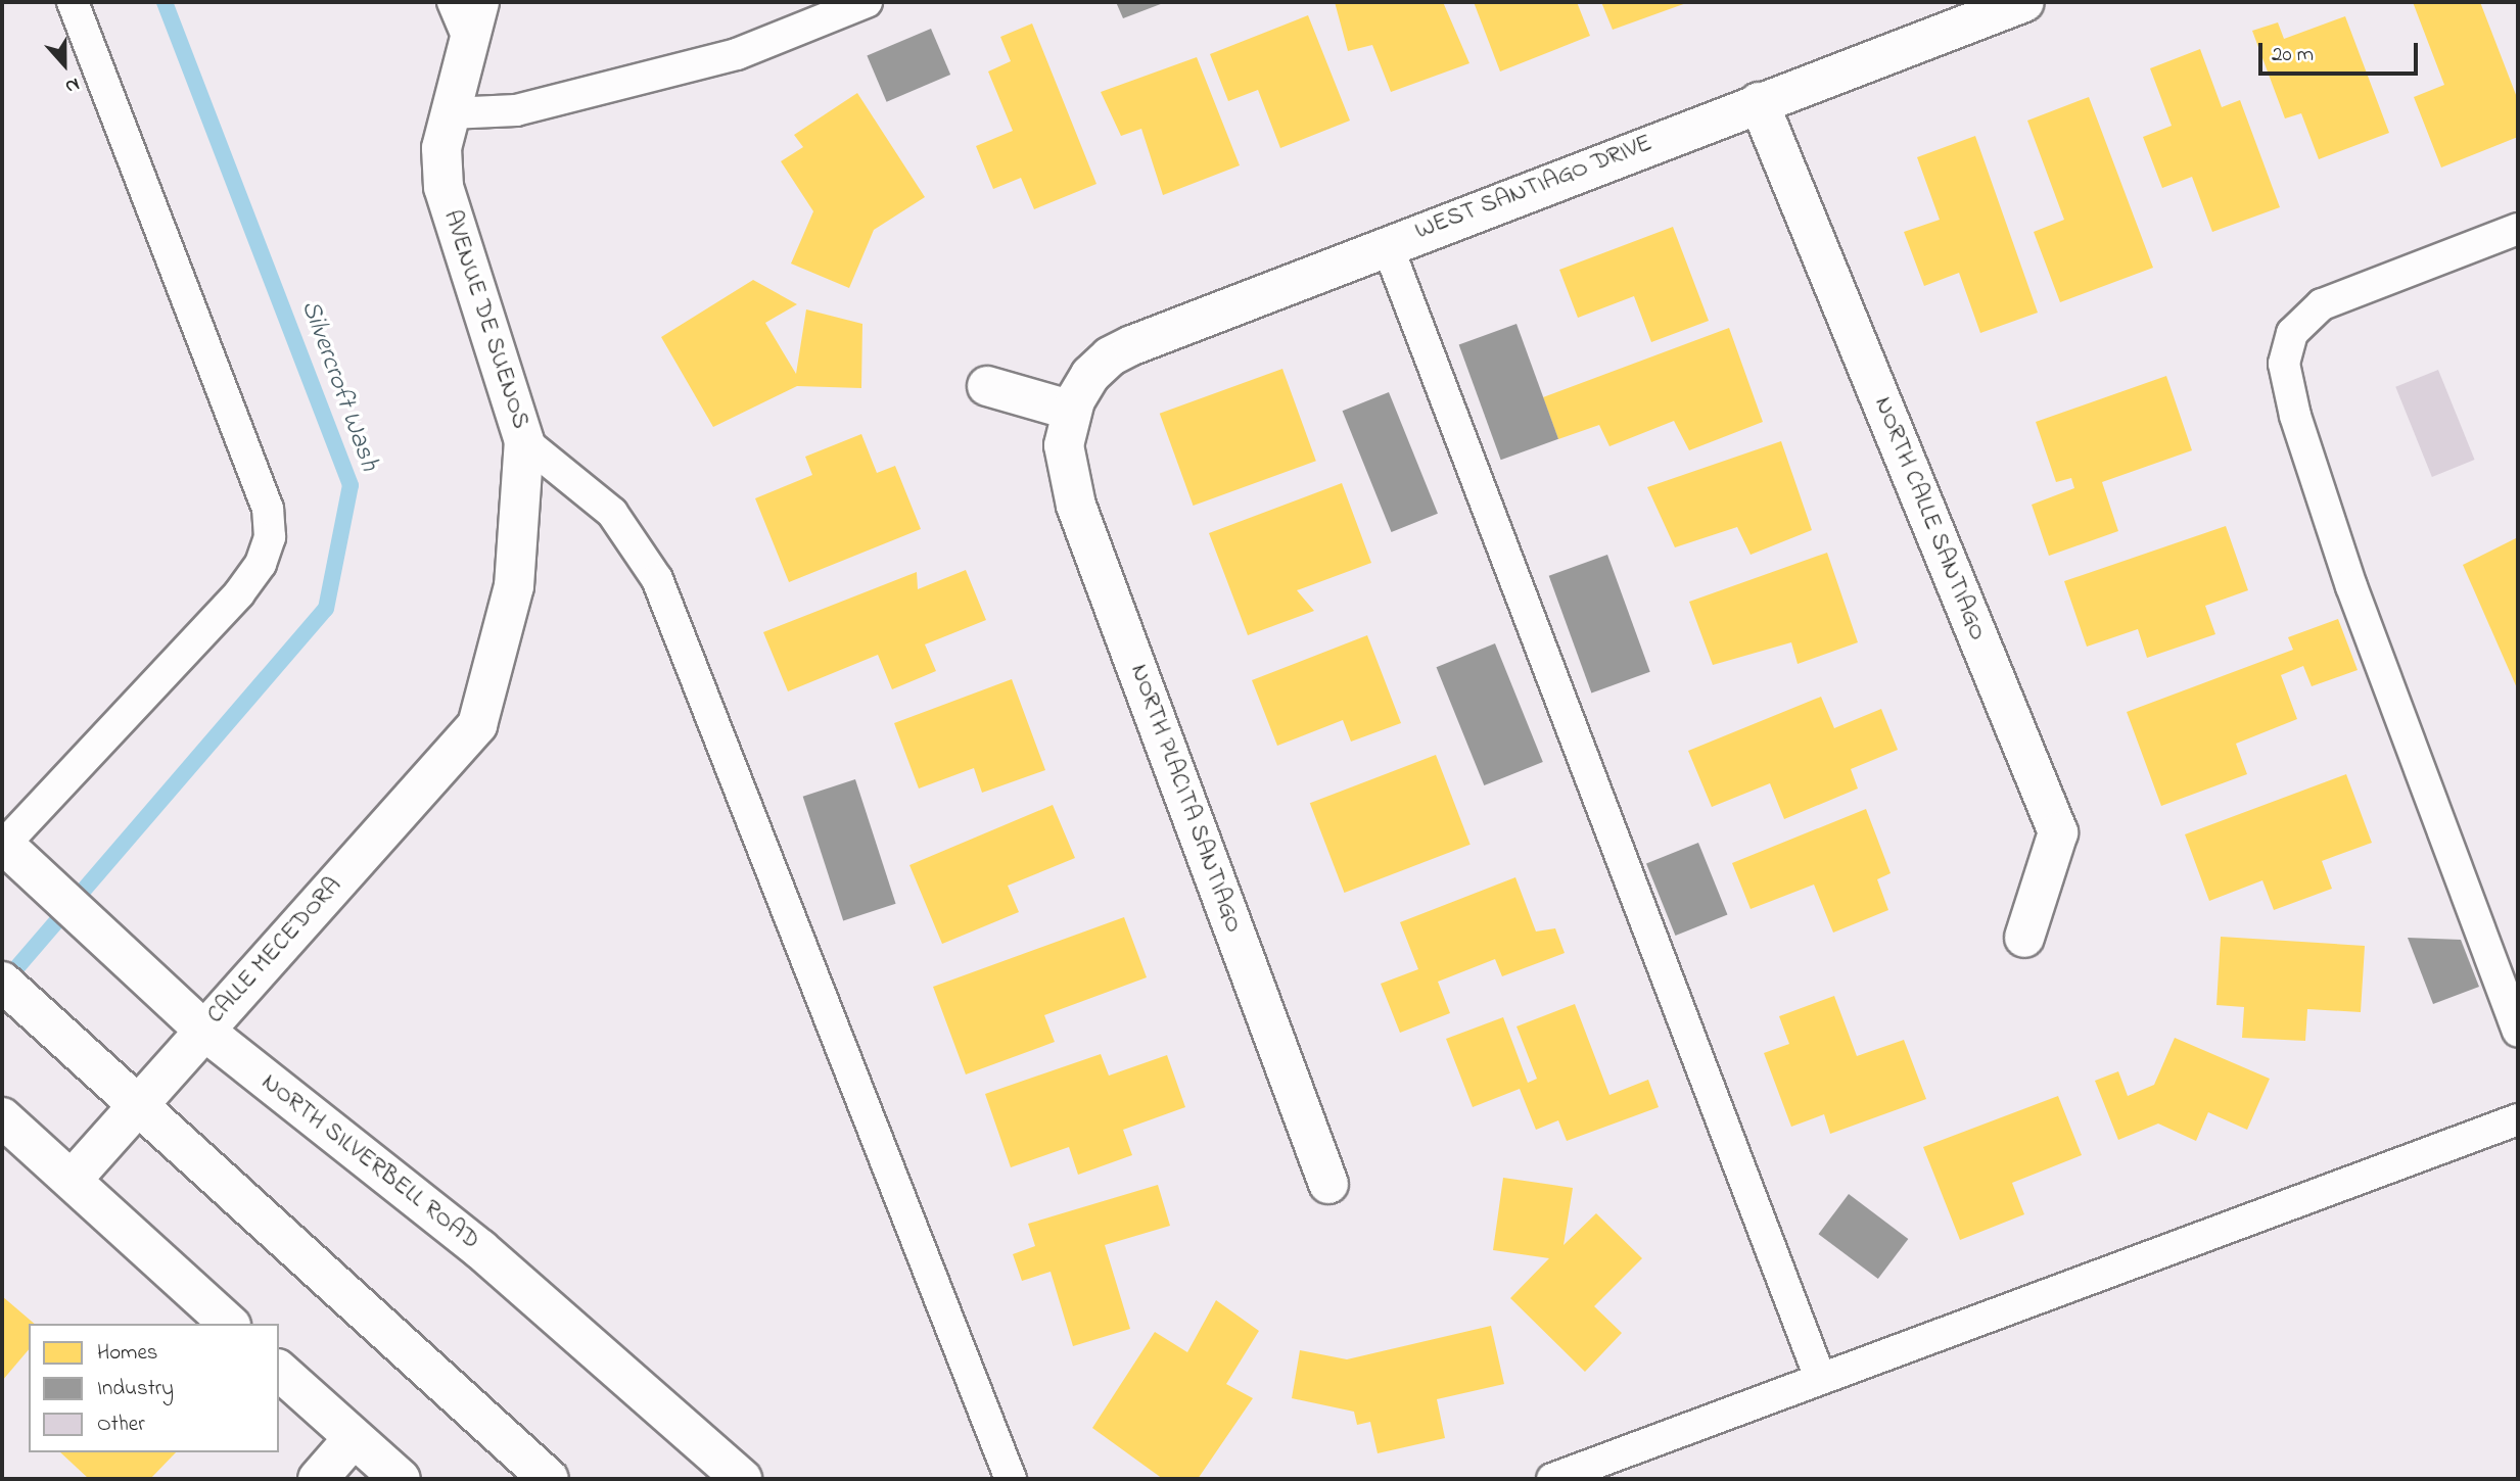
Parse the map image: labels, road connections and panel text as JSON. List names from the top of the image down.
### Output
{
  "streets": {
    "street": [
      "WEST SANTIAGO DRIVE",
      "AVENUE DE SUENOS",
      "NORTH CALLE SANTIAGO",
      "NORTH PLACITA SANTIAGO",
      "CALLE MECEDORA",
      "NORTH SILVERBELL ROAD"
    ]
  },
  "crossings": [
    ["WEST SANTIAGO DRIVE", "NORTH CALLE SANTIAGO"],
    ["WEST SANTIAGO DRIVE", "NORTH PLACITA SANTIAGO"],
    ["AVENUE DE SUENOS", "CALLE MECEDORA"],
    ["CALLE MECEDORA", "NORTH SILVERBELL ROAD"]
  ],
  "water": ["Silvercroft Wash"],
  "legend": ["Homes", "Industry", "Other"],
  "scale_bar": "20 m",
  "north": "bottom"
}
